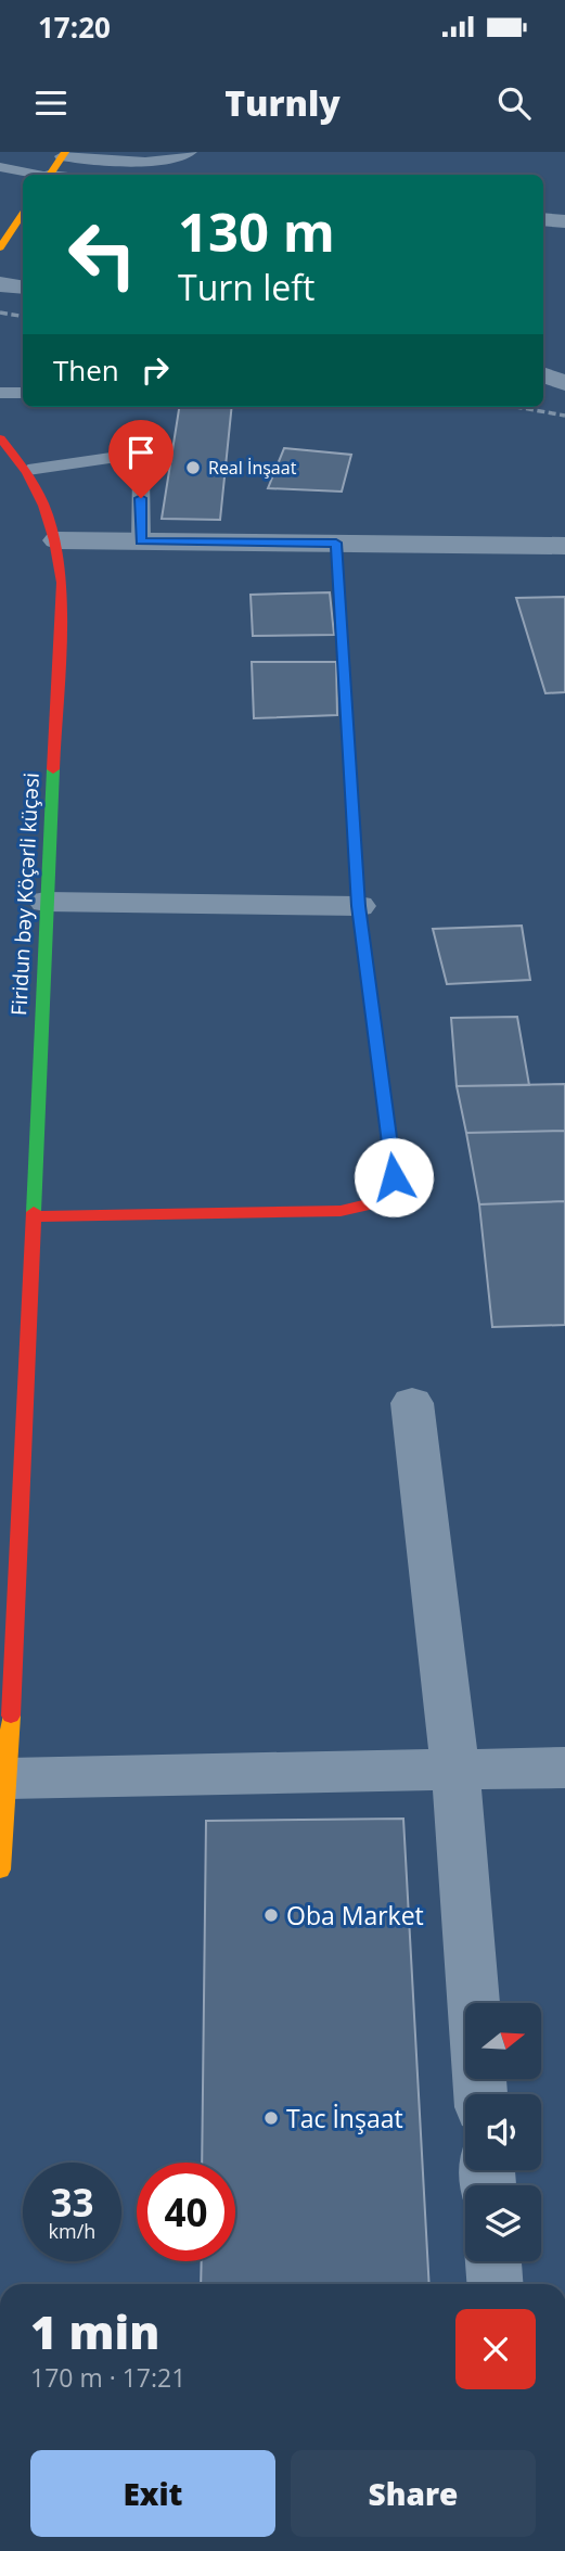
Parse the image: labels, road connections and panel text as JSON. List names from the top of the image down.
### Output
{
  "streets": {
    "street": ["Firidun bəy Köçərli küçəsi"]
  },
  "places": ["Real İnşaat", "Oba Market", "Tac İnşaat"],
  "north": "right",
  "page": {
    "status": "17:20",
    "header": "Turnly",
    "turn": ["130 m", "Turn left"],
    "then": "Then",
    "speed": "33 km/h",
    "limit": "40",
    "heading": ["1 min", "170 m · 17:21"],
    "buttons": ["Exit", "Share"]
  }
}
